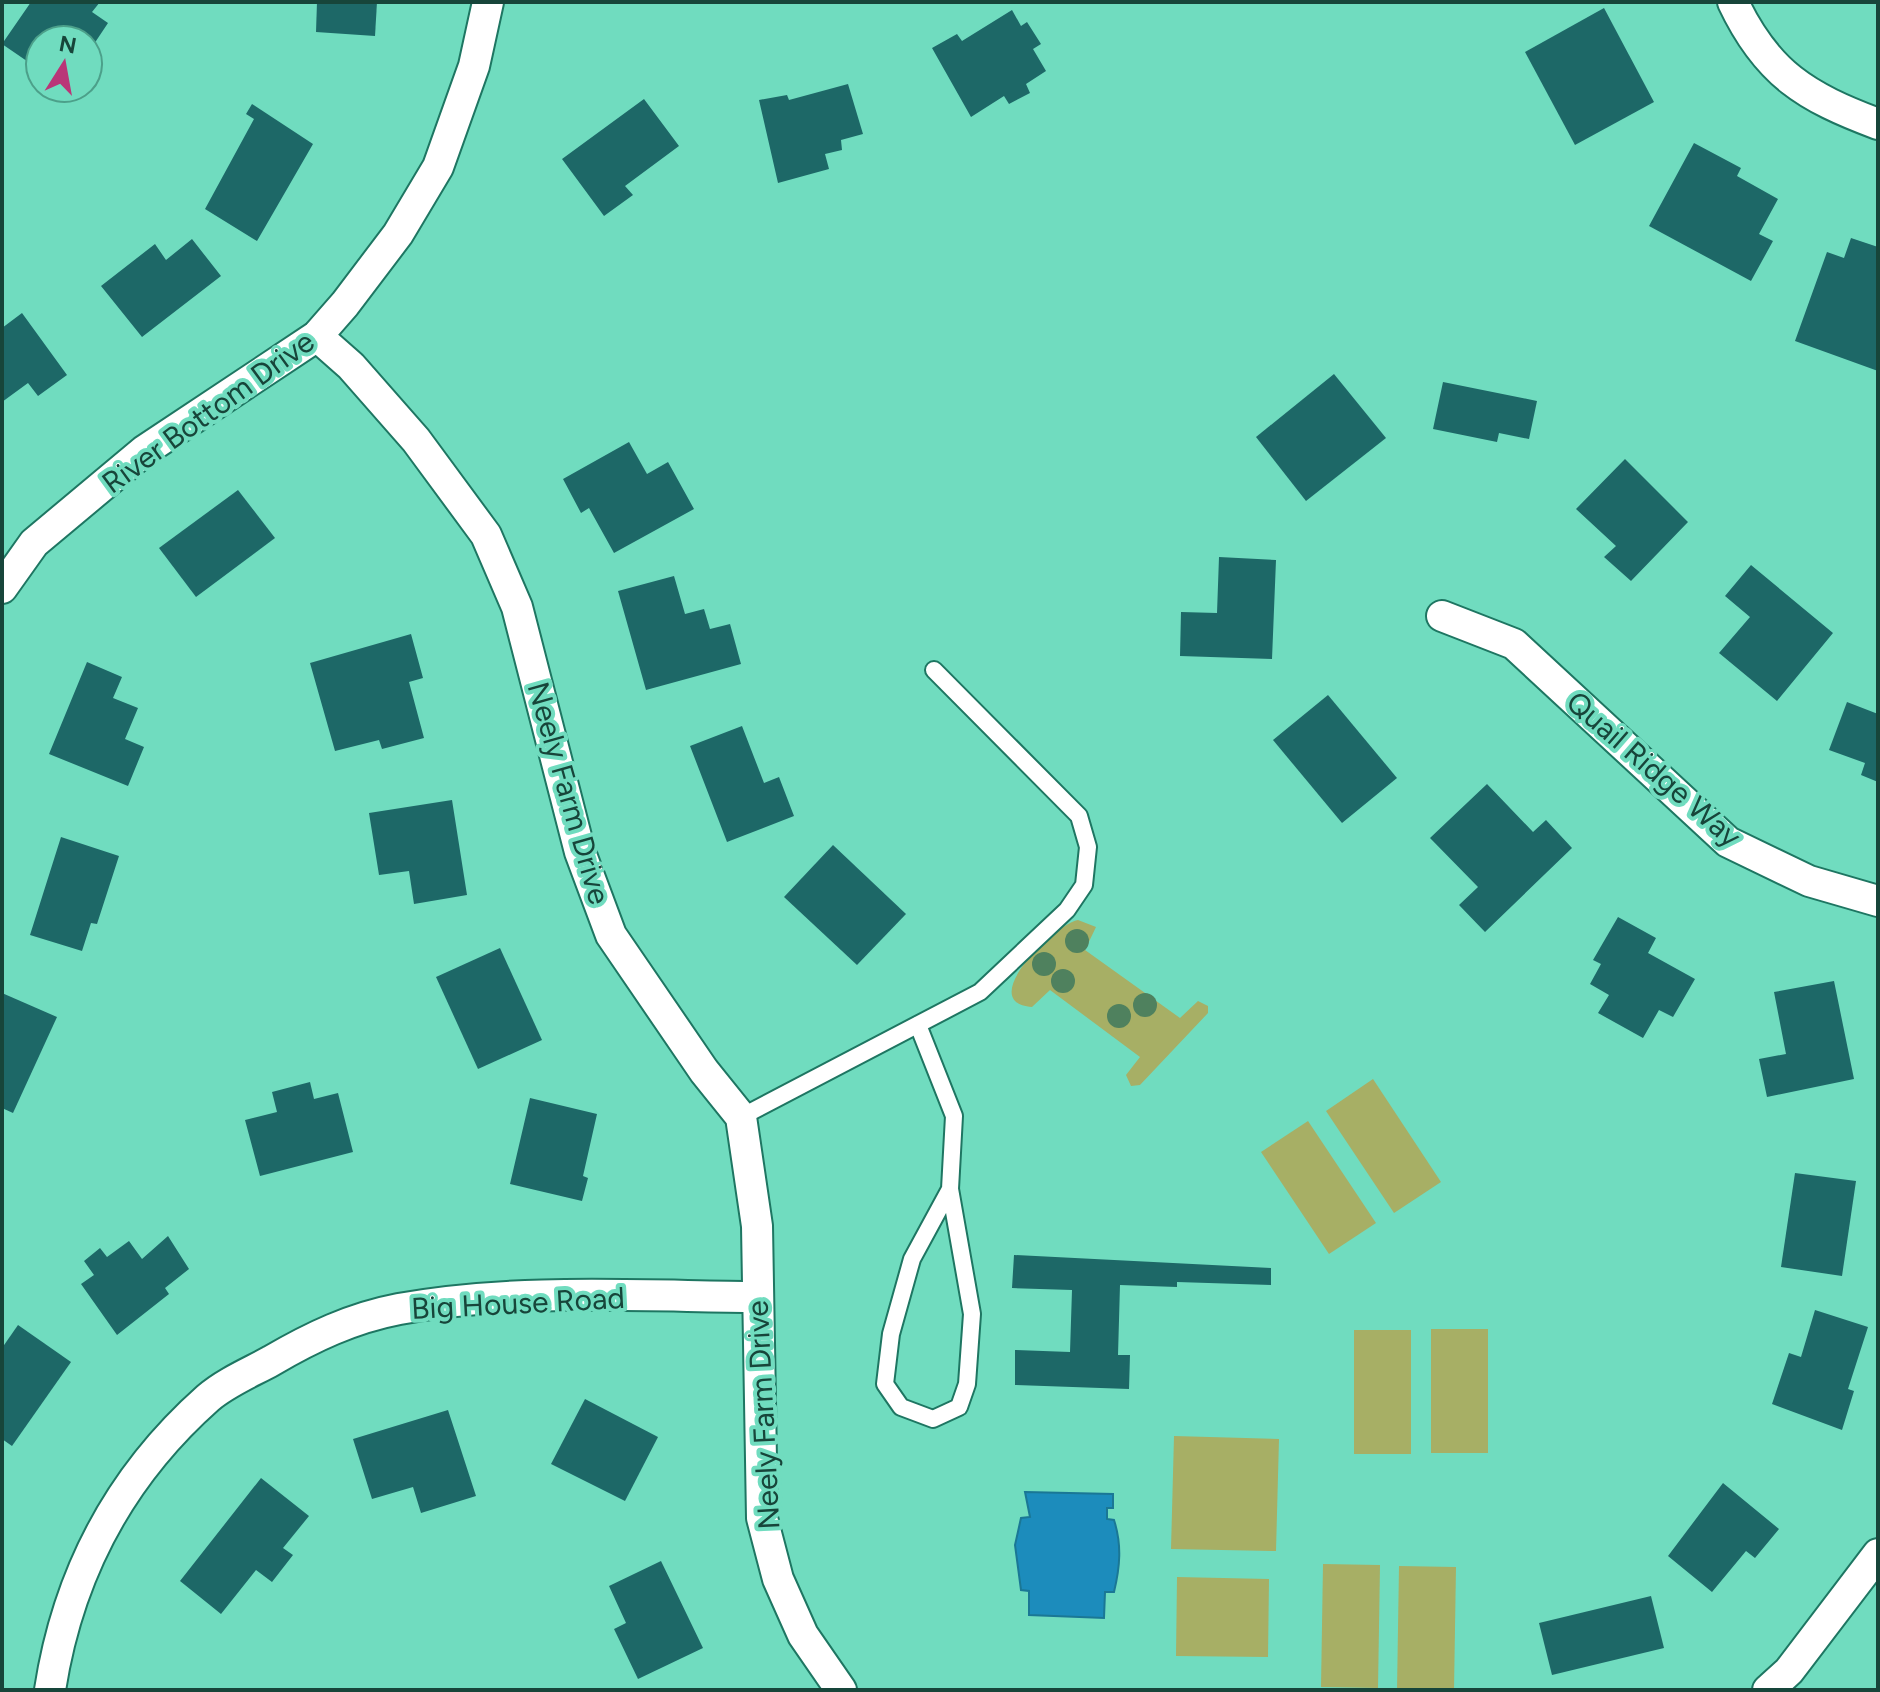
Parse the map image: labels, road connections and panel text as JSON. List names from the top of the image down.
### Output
{
  "streets": {
    "street": [
      "River Bottom Drive",
      "Quail Ridge Way",
      "Neely Farm Drive",
      "Big House Road"
    ]
  },
  "crossings": [
    ["River Bottom Drive", "Neely Farm Drive"],
    ["Neely Farm Drive", "Big House Road"]
  ],
  "north": "top"
}
